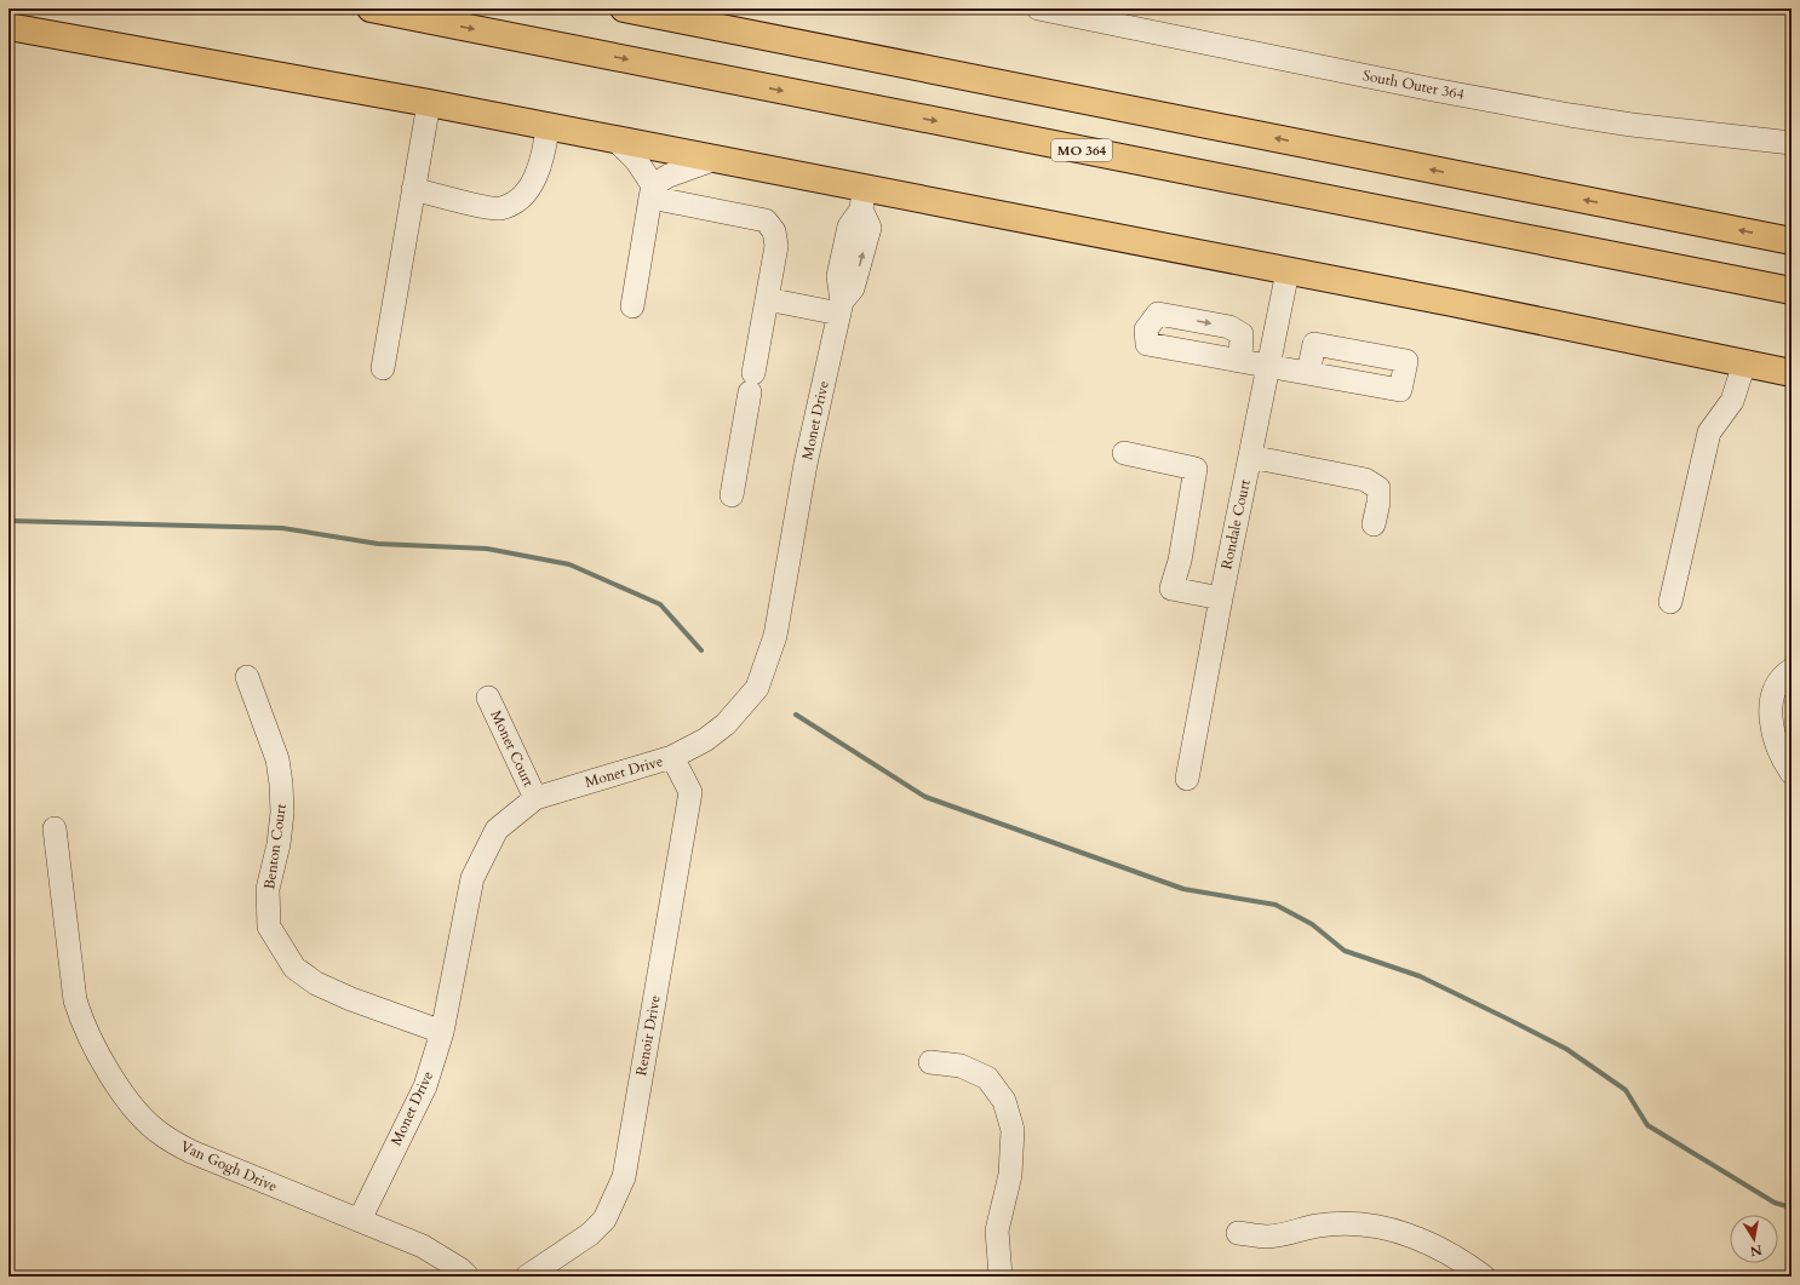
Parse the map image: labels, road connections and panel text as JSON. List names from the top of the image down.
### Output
{
  "streets": {
    "main road": ["MO 364"],
    "street": [
      "South Outer 364",
      "Monet Drive",
      "Rondale Court",
      "Monet Court",
      "Benton Court",
      "Renoir Drive",
      "Van Gogh Drive"
    ]
  },
  "crossings": [
    ["Monet Drive", "Monet Court"],
    ["Monet Drive", "Benton Court"],
    ["Monet Drive", "Renoir Drive"],
    ["Monet Drive", "Van Gogh Drive"]
  ],
  "north": "bottom"
}
